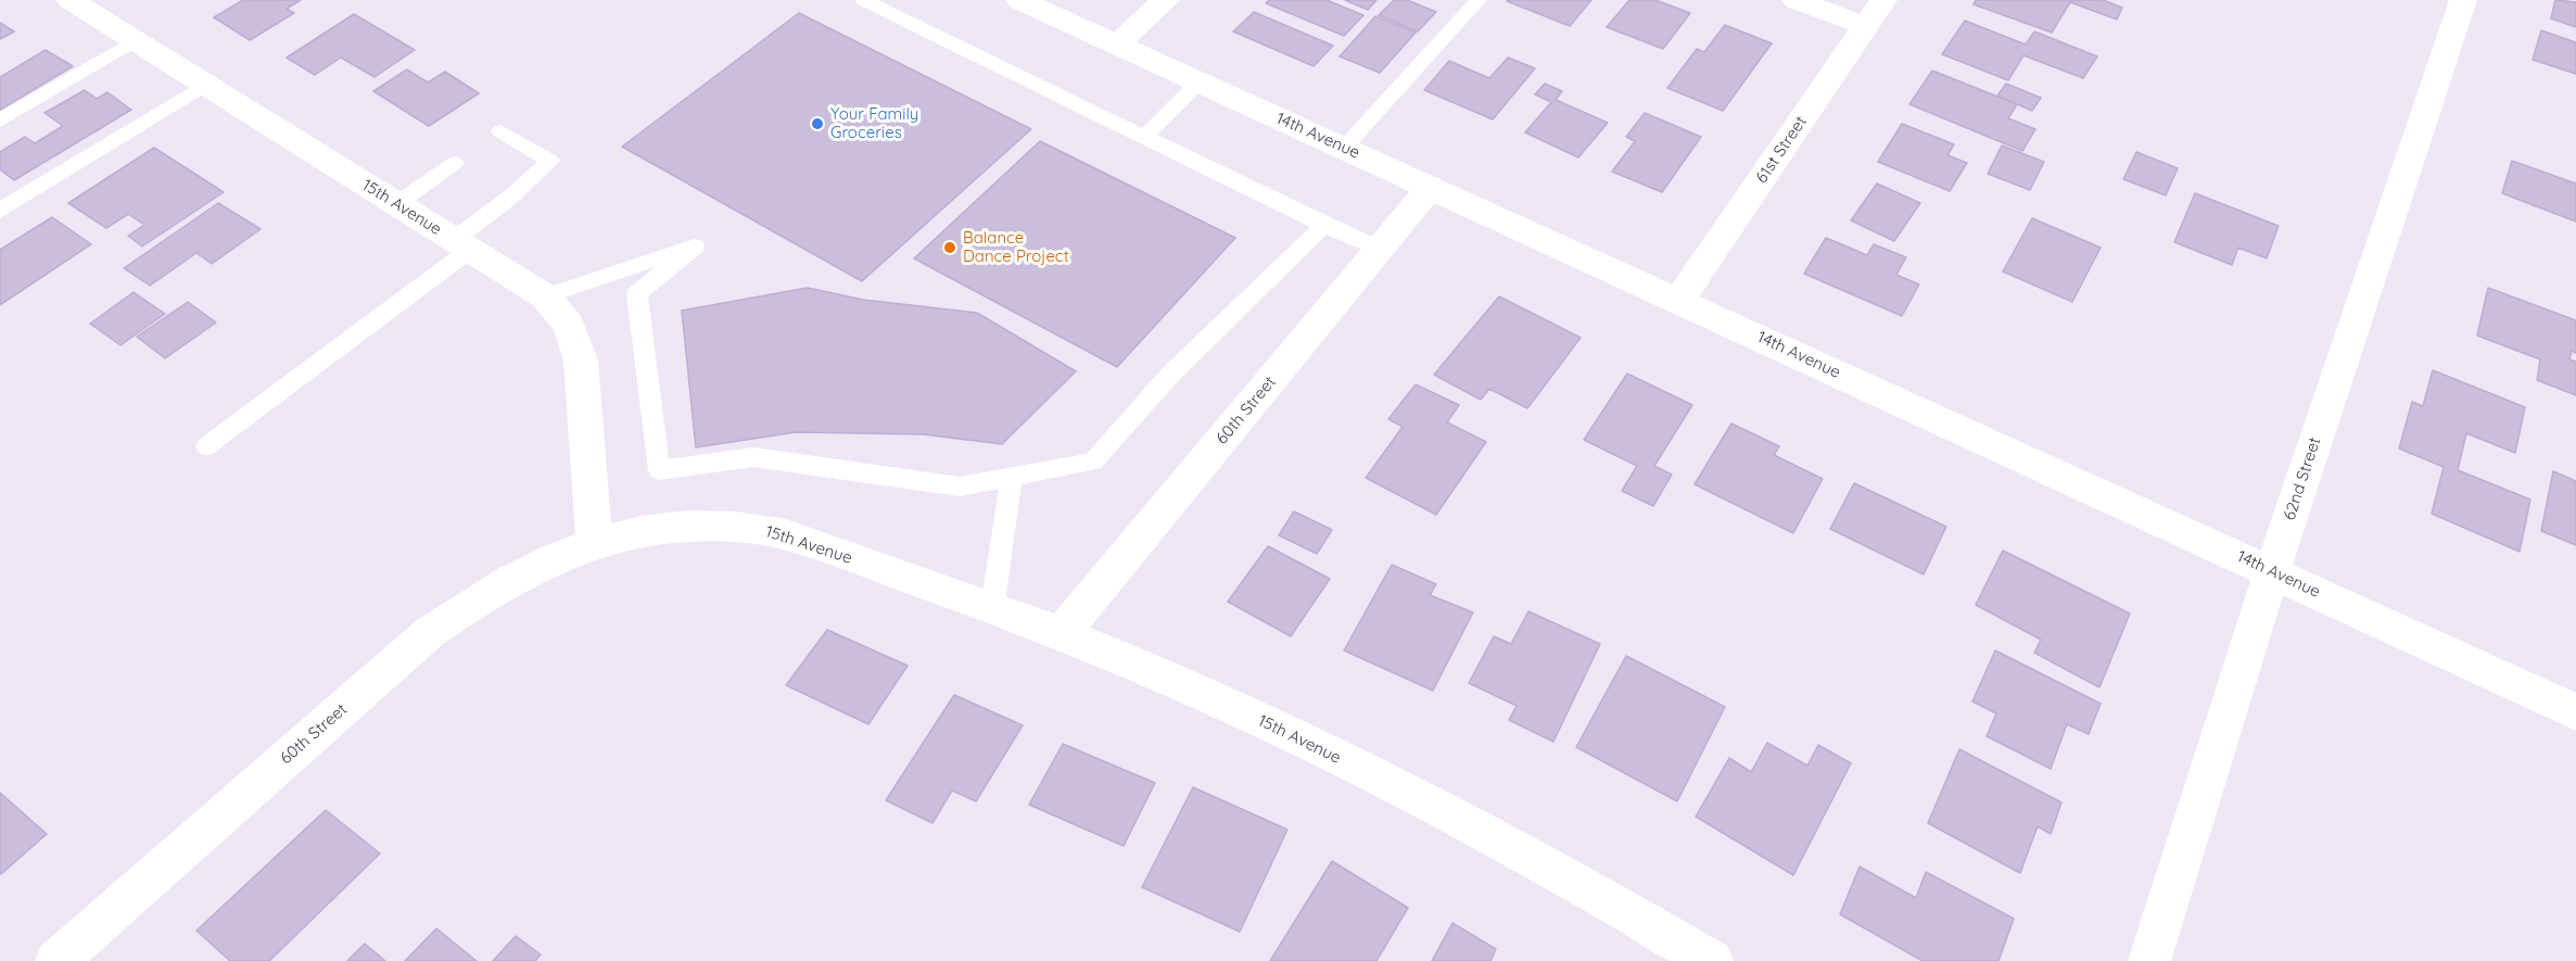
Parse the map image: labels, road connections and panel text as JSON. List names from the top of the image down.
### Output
{
  "streets": {
    "street": [
      "14th Avenue",
      "61st Street",
      "15th Avenue",
      "60th Street",
      "62nd Street"
    ]
  },
  "crossings": [
    ["14th Avenue", "61st Street"],
    ["14th Avenue", "60th Street"],
    ["14th Avenue", "62nd Street"],
    ["15th Avenue", "60th Street"]
  ],
  "places": ["Your Family Groceries", "Balance Dance Project"]
}
